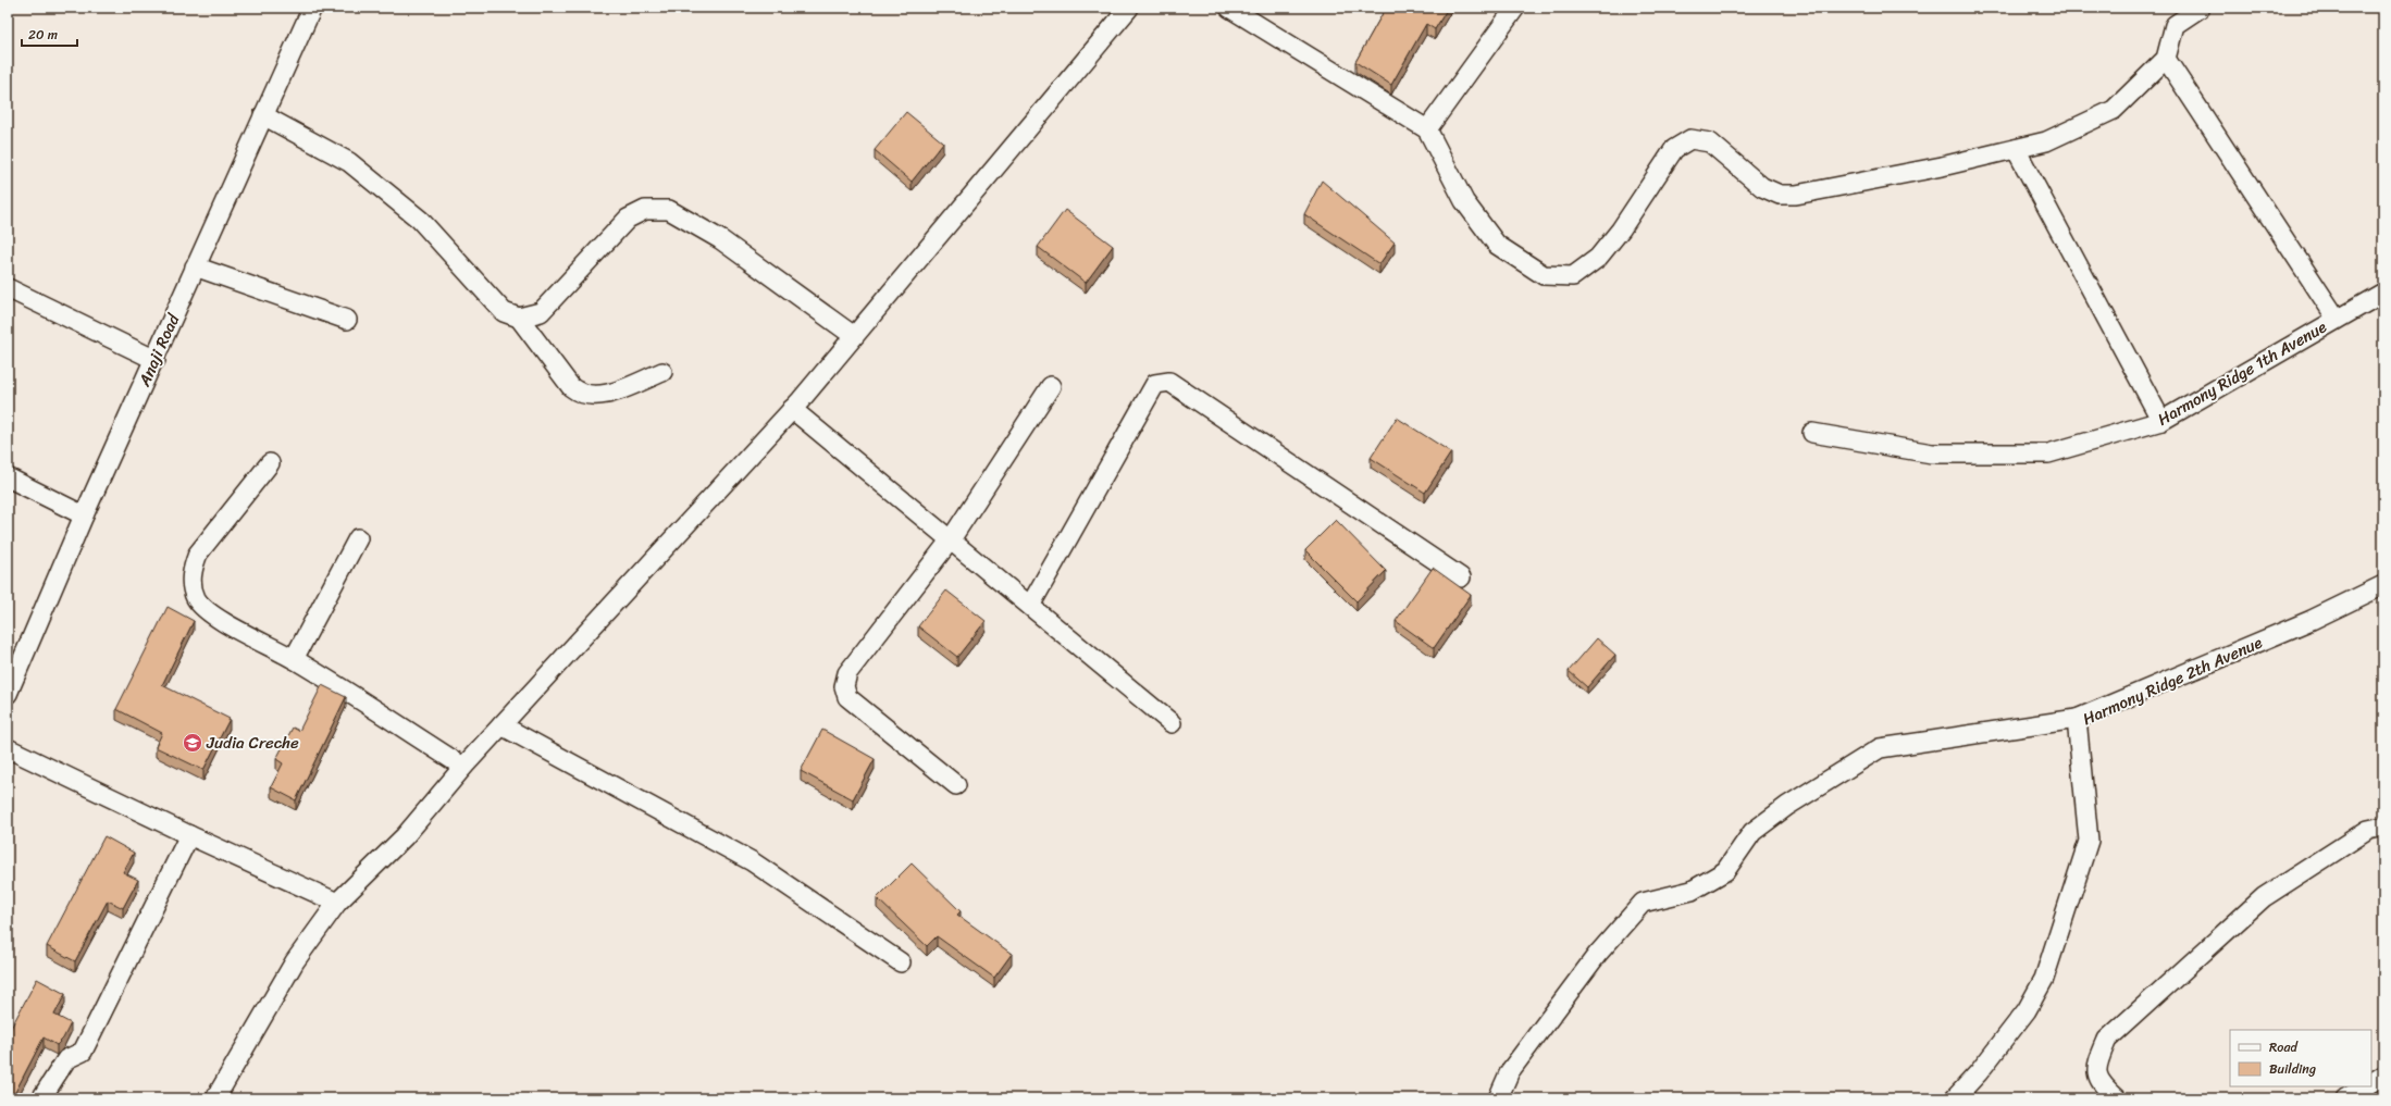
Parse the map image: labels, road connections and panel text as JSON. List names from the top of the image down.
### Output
{
  "streets": {
    "street": ["Anaji Road", "Harmony Ridge 1th Avenue", "Harmony Ridge 2th Avenue"]
  },
  "places": {
    "school or university": ["Judia Creche"]
  },
  "legend": ["Road", "Building"],
  "scale_bar": "20 m"
}
